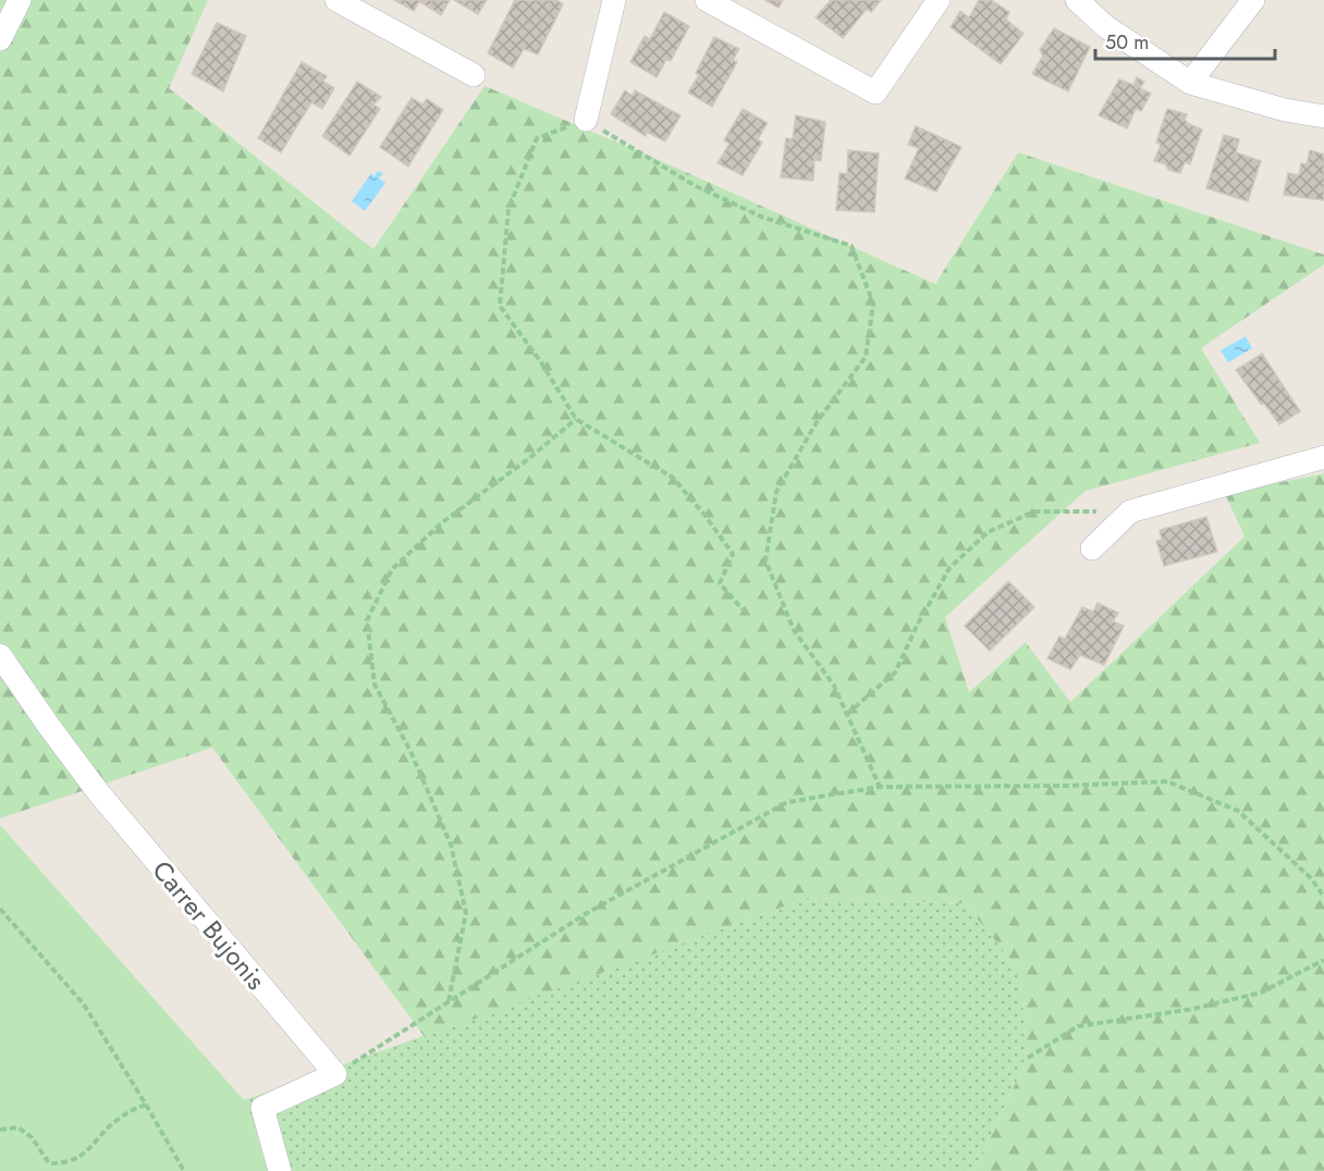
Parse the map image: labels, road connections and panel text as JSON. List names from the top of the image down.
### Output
{
  "streets": {
    "street": ["Carrer Bujonis"]
  },
  "scale_bar": "50 m"
}
